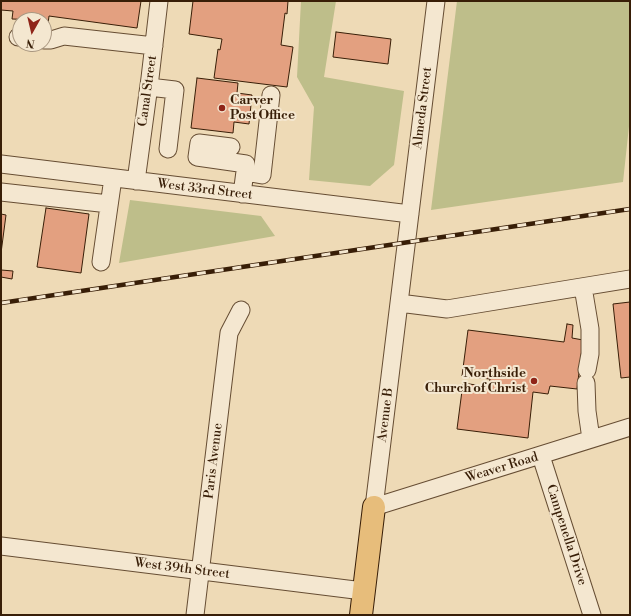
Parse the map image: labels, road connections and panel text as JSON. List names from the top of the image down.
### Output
{
  "streets": {
    "main road": ["Avenue B"],
    "street": [
      "Canal Street",
      "Almeda Street",
      "West 33rd Street",
      "Paris Avenue",
      "Weaver Road",
      "Campenella Drive",
      "West 39th Street"
    ]
  },
  "crossings": [
    ["Canal Street", "West 33rd Street"],
    ["Almeda Street", "West 33rd Street"],
    ["Almeda Street", "Avenue B"],
    ["West 33rd Street", "Avenue B"],
    ["Avenue B", "Weaver Road"],
    ["Avenue B", "West 39th Street"],
    ["Paris Avenue", "West 39th Street"],
    ["Weaver Road", "Campenella Drive"]
  ],
  "places": ["Carver Post Office", "Northside Church of Christ"],
  "north": "bottom"
}
